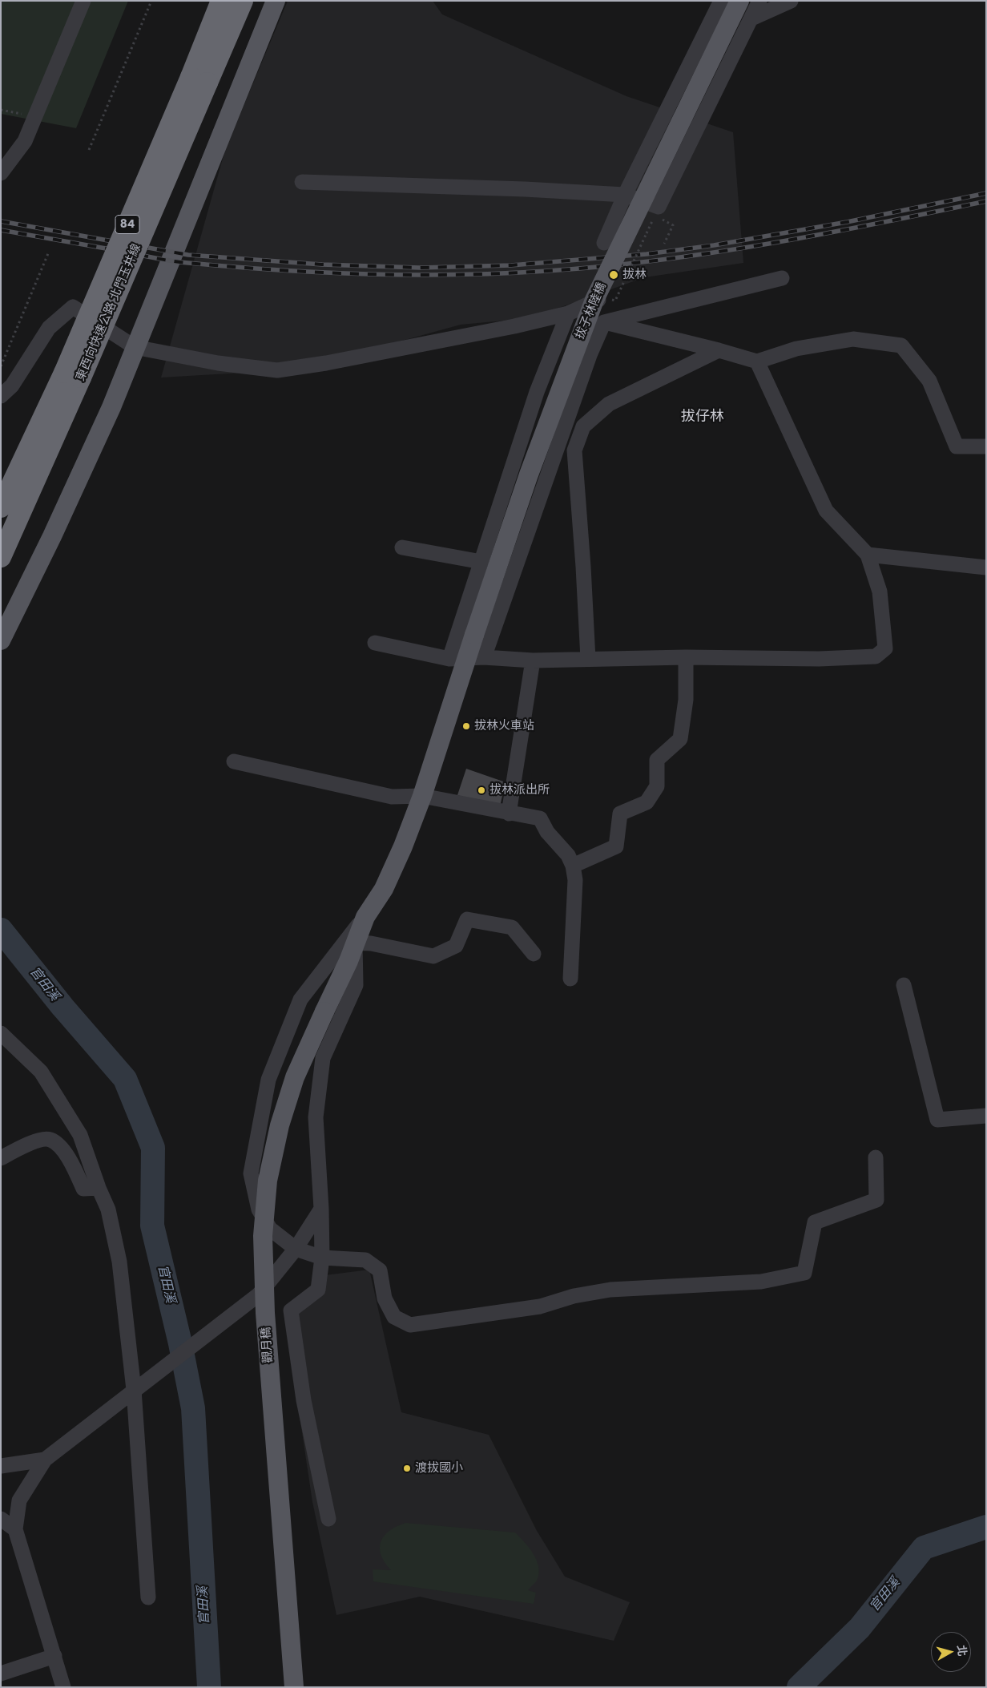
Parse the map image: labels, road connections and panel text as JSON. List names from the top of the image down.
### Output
{
  "streets": {
    "highway": ["84", "東西向快速公路 北門玉井線"],
    "main road": ["拔子林陸橋", "觀月穚"]
  },
  "crossings": [
    ["拔子林陸橋", "觀月穚"]
  ],
  "districts": ["拔仔林"],
  "water": ["官田溪"],
  "places": [
    "拔林",
    "拔林火車站",
    "拔林派出所",
    "渡拔國小"
  ],
  "north": "right"
}
